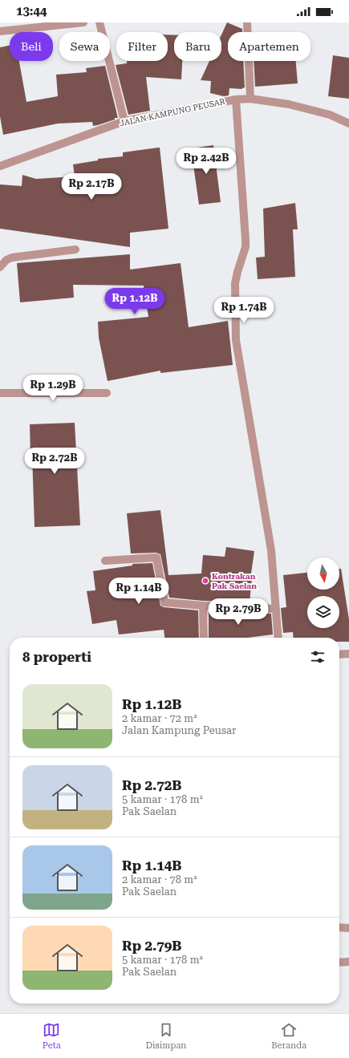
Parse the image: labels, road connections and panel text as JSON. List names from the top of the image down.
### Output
{
  "streets": {
    "street": ["JALAN KAMPUNG PEUSAR"]
  },
  "places": ["Kontrakan Pak Saelan"],
  "north": "bottom",
  "page": {
    "status": "13:44",
    "chip": [
      "Beli",
      "Sewa",
      "Filter",
      "Baru",
      "Apartemen"
    ],
    "price": [
      "Rp 2.42B",
      "Rp 2.17B",
      "Rp 1.12B",
      "Rp 1.74B",
      "Rp 1.29B",
      "Rp 2.72B",
      "Rp 1.14B",
      "Rp 2.79B"
    ],
    "heading": "8 properti",
    "list": [
      {
        "name": "Rp 1.12B",
        "note": "2 kamar · 72 m² · Jalan Kampung Peusar"
      },
      {
        "name": "Rp 2.72B",
        "note": "5 kamar · 178 m² · Pak Saelan"
      },
      {
        "name": "Rp 1.14B",
        "note": "2 kamar · 78 m² · Pak Saelan"
      },
      {
        "name": "Rp 2.79B",
        "note": "5 kamar · 178 m² · Pak Saelan"
      }
    ],
    "tabs": ["Peta", "Disimpan", "Beranda"]
  }
}
